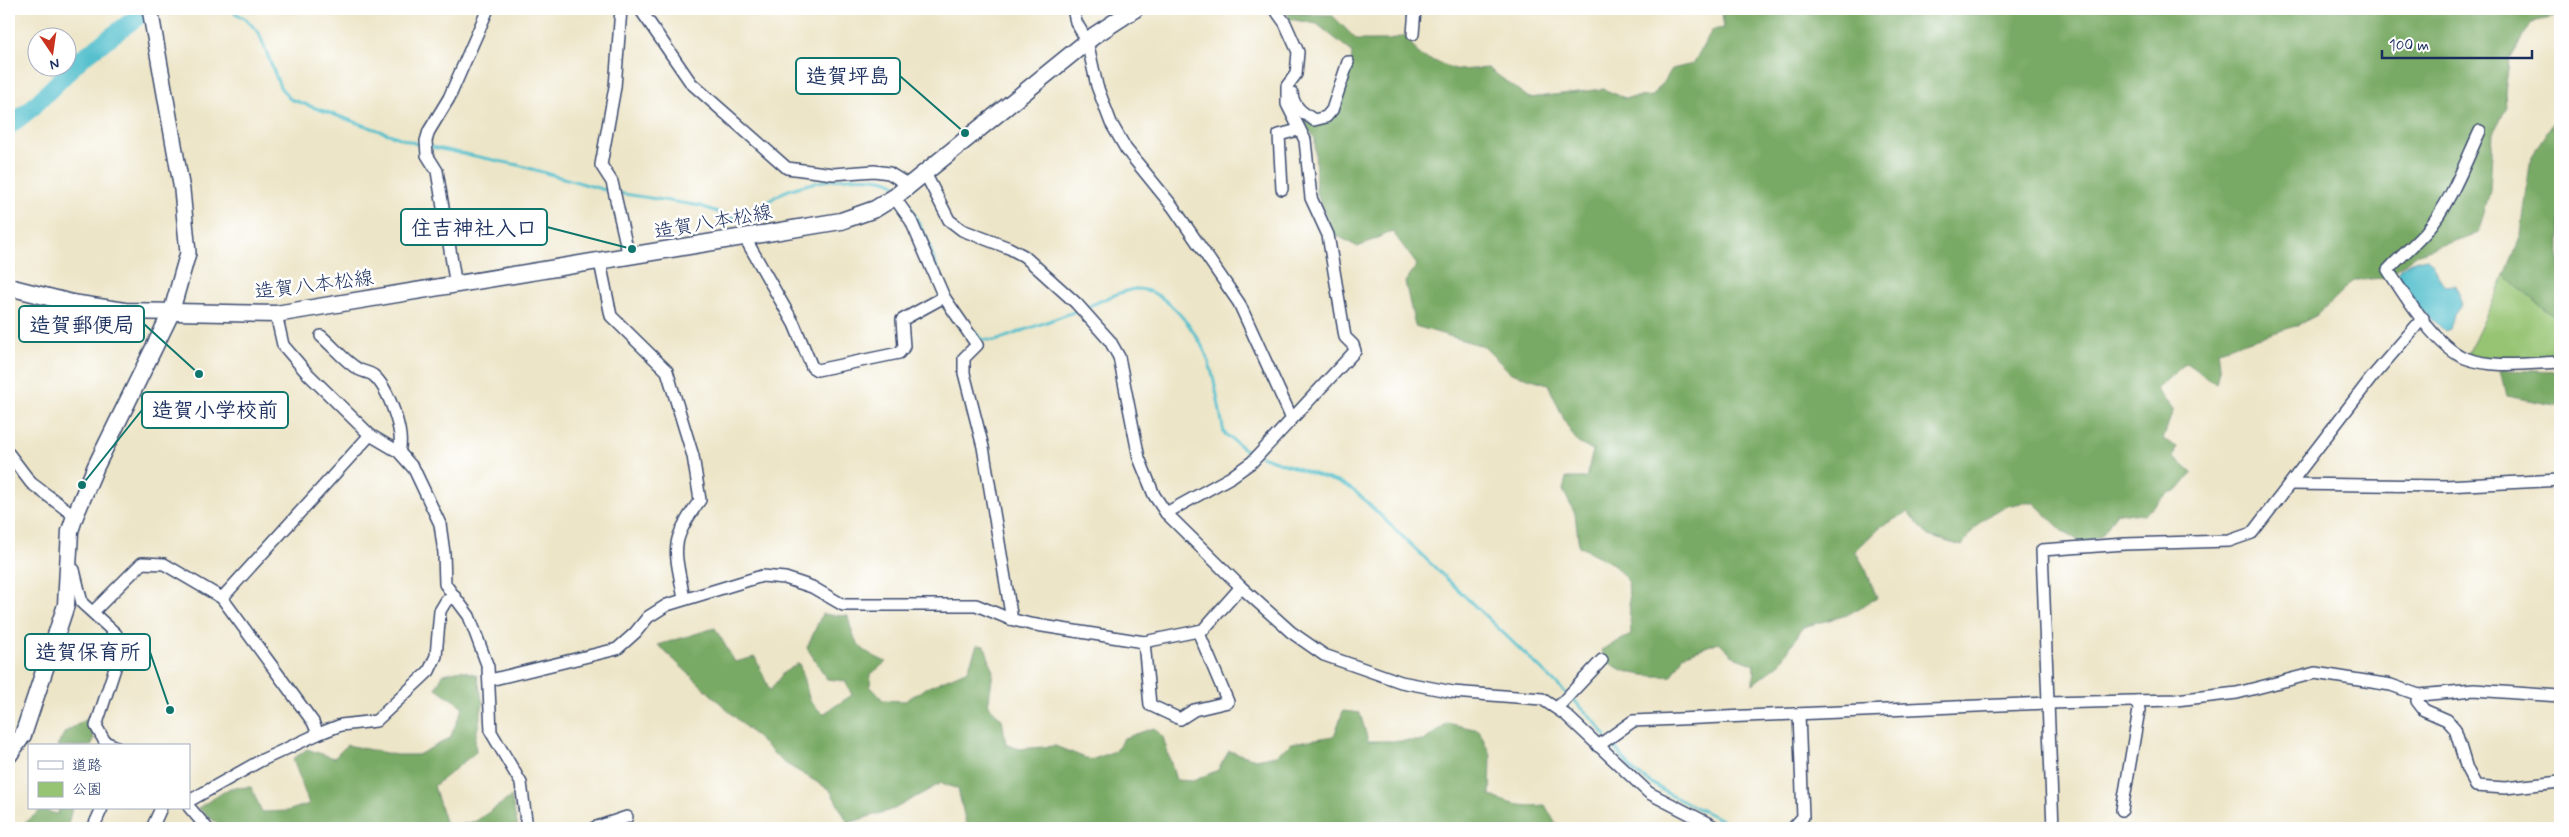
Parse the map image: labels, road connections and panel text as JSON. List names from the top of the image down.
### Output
{
  "streets": {
    "main road": ["造賀八本松線"]
  },
  "places": [
    "造賀坪島",
    "住吉神社入口",
    "造賀郵便局",
    "造賀小学校前",
    "造賀保育所"
  ],
  "legend": ["道路", "公園"],
  "scale_bar": "100 m",
  "north": "bottom"
}
